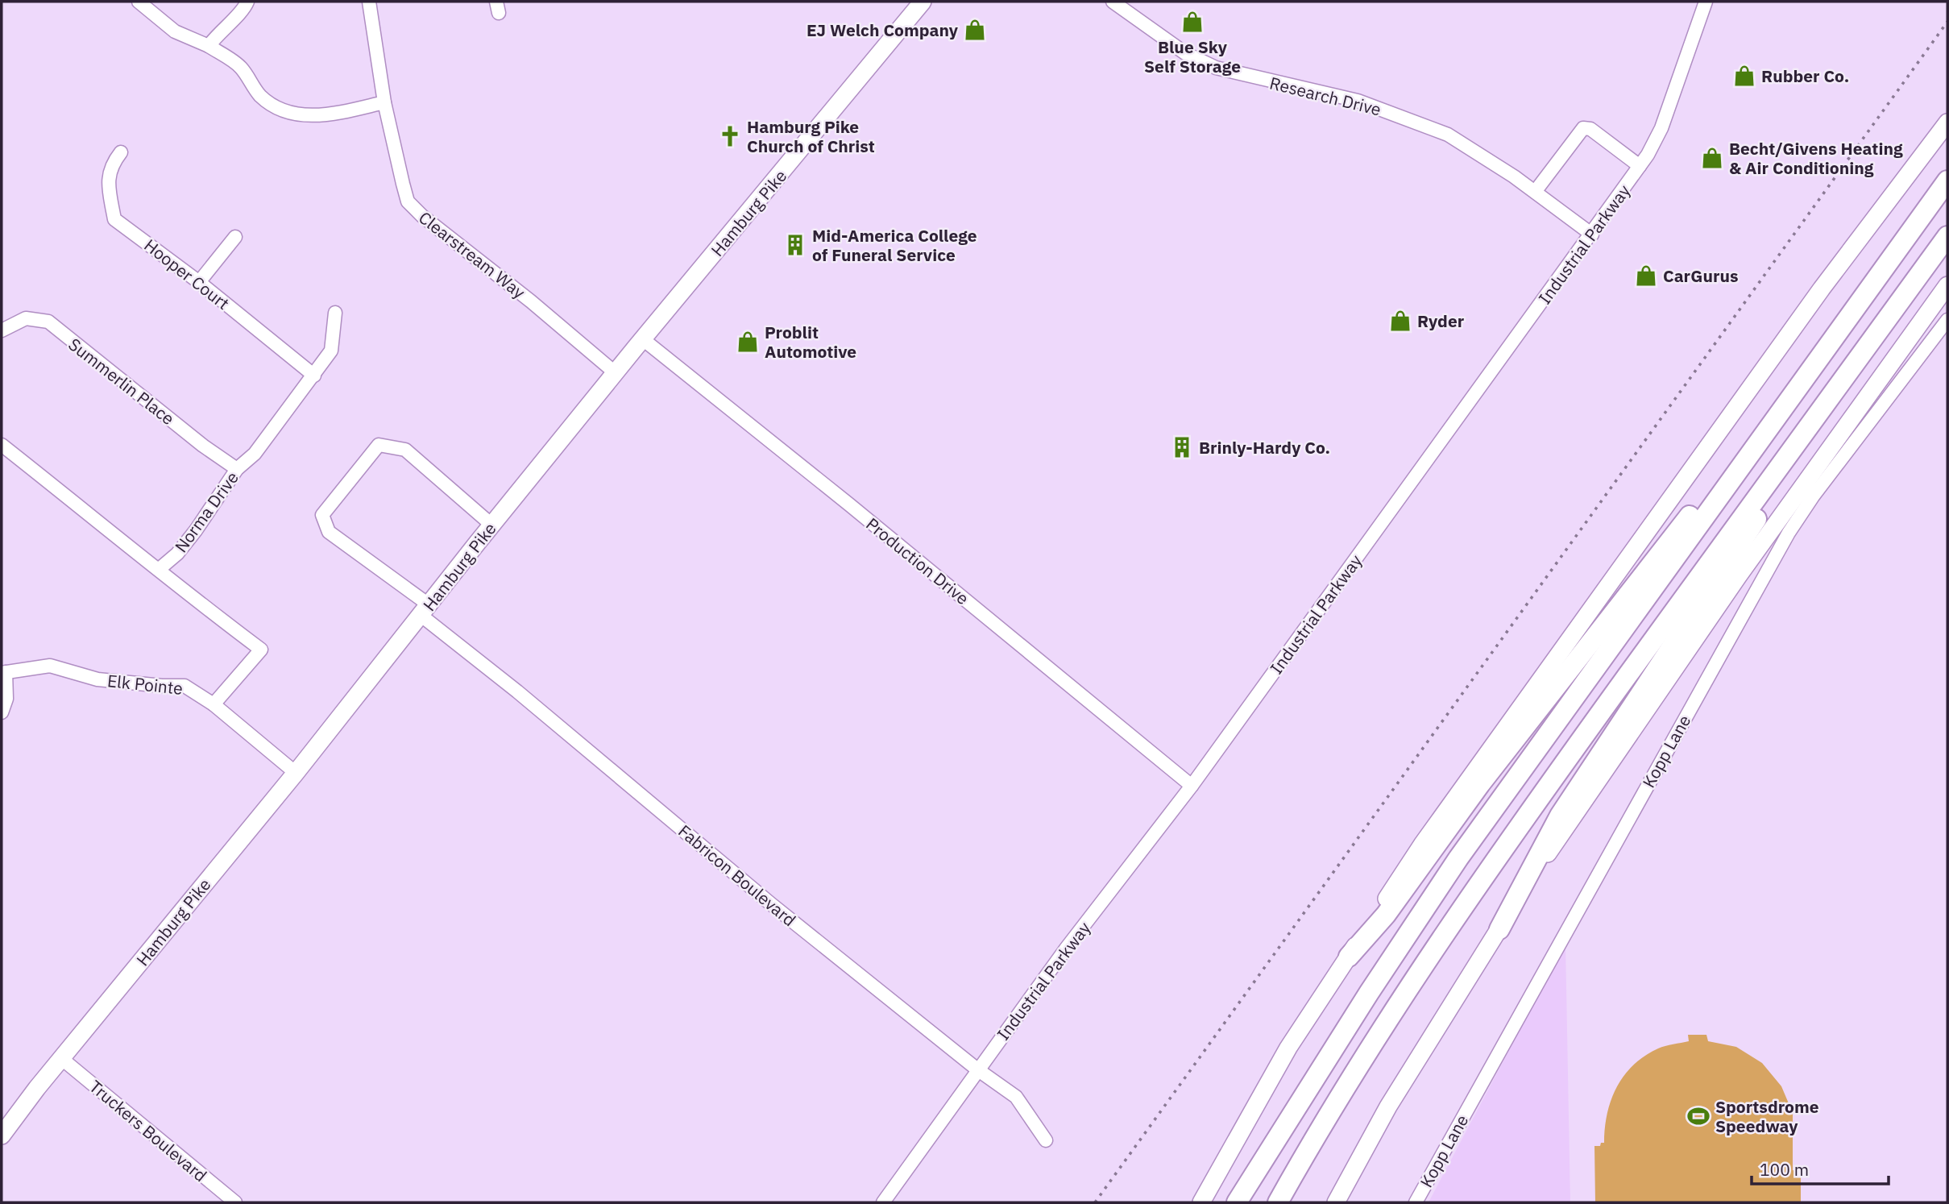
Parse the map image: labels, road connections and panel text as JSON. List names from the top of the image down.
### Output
{
  "streets": {
    "main road": ["Hamburg Pike"],
    "street": [
      "Research Drive",
      "Industrial Parkway",
      "Clearstream Way",
      "Hooper Court",
      "Summerlin Place",
      "Norma Drive",
      "Production Drive",
      "Elk Pointe",
      "Kopp Lane",
      "Fabricon Boulevard",
      "Truckers Boulevard"
    ]
  },
  "crossings": [
    ["Research Drive", "Industrial Parkway"],
    ["Hamburg Pike", "Clearstream Way"],
    ["Hamburg Pike", "Production Drive"],
    ["Hamburg Pike", "Elk Pointe"],
    ["Hamburg Pike", "Fabricon Boulevard"],
    ["Hamburg Pike", "Truckers Boulevard"],
    ["Industrial Parkway", "Production Drive"],
    ["Industrial Parkway", "Fabricon Boulevard"],
    ["Hooper Court", "Norma Drive"],
    ["Summerlin Place", "Norma Drive"]
  ],
  "places": {
    "shop": [
      "Blue Sky Self Storage",
      "EJ Welch Company",
      "Rubber Co.",
      "Becht/Givens Heating & Air Conditioning",
      "CarGurus",
      "Ryder",
      "Problit Automotive"
    ],
    "church": ["Hamburg Pike Church of Christ"],
    "building": ["Mid-America College of Funeral Service", "Brinly-Hardy Co."],
    "sports": ["Sportsdrome Speedway"]
  },
  "scale_bar": "100 m"
}
